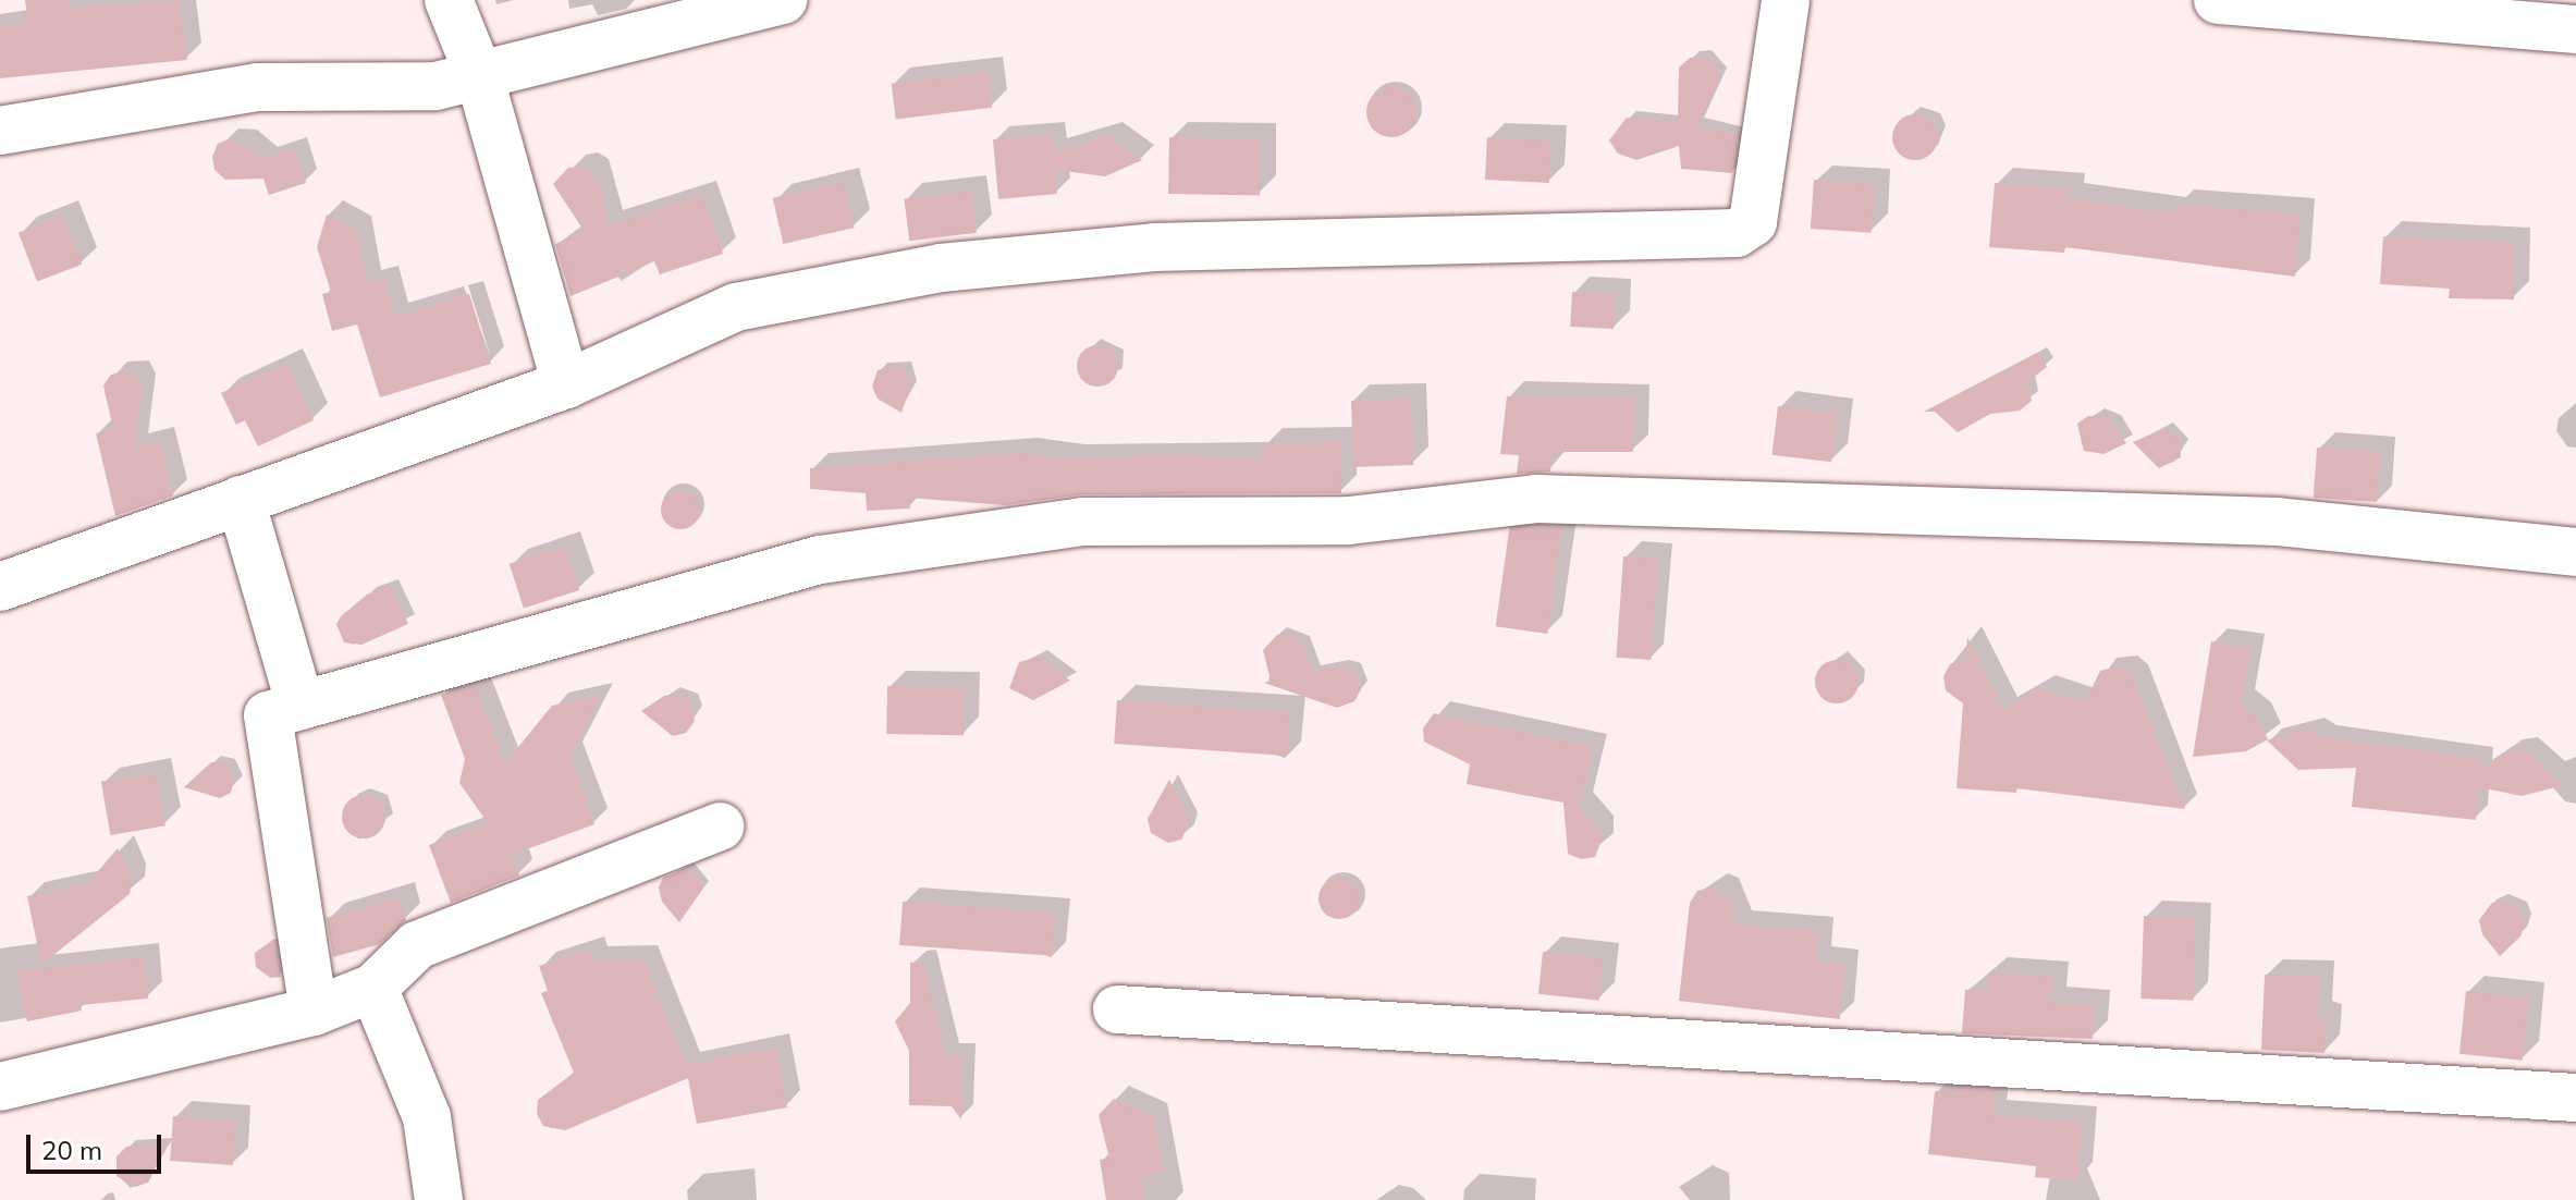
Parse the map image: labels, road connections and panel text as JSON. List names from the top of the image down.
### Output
{
  "scale_bar": "20 m"
}
